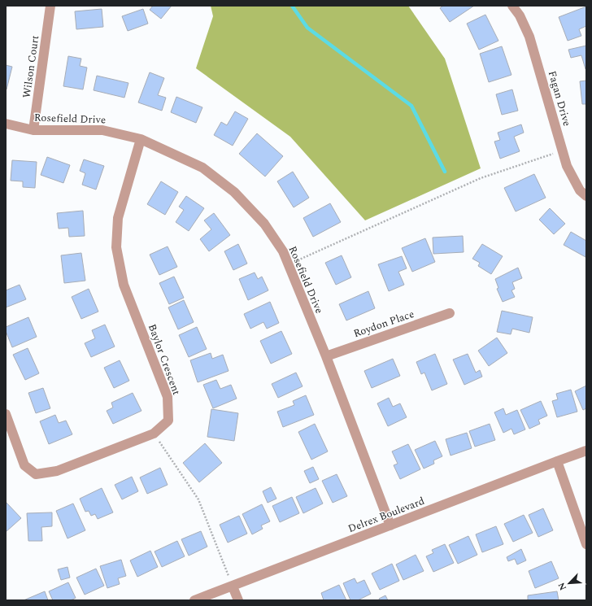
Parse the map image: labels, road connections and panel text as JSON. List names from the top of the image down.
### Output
{
  "streets": {
    "street": [
      "Wilson Court",
      "Fagan Drive",
      "Rosefield Drive",
      "Roydon Place",
      "Baylor Crescent",
      "Delrex Boulevard"
    ]
  },
  "crossings": [
    ["Wilson Court", "Rosefield Drive"],
    ["Rosefield Drive", "Roydon Place"],
    ["Rosefield Drive", "Baylor Crescent"],
    ["Rosefield Drive", "Delrex Boulevard"]
  ],
  "north": "bottom left"
}
